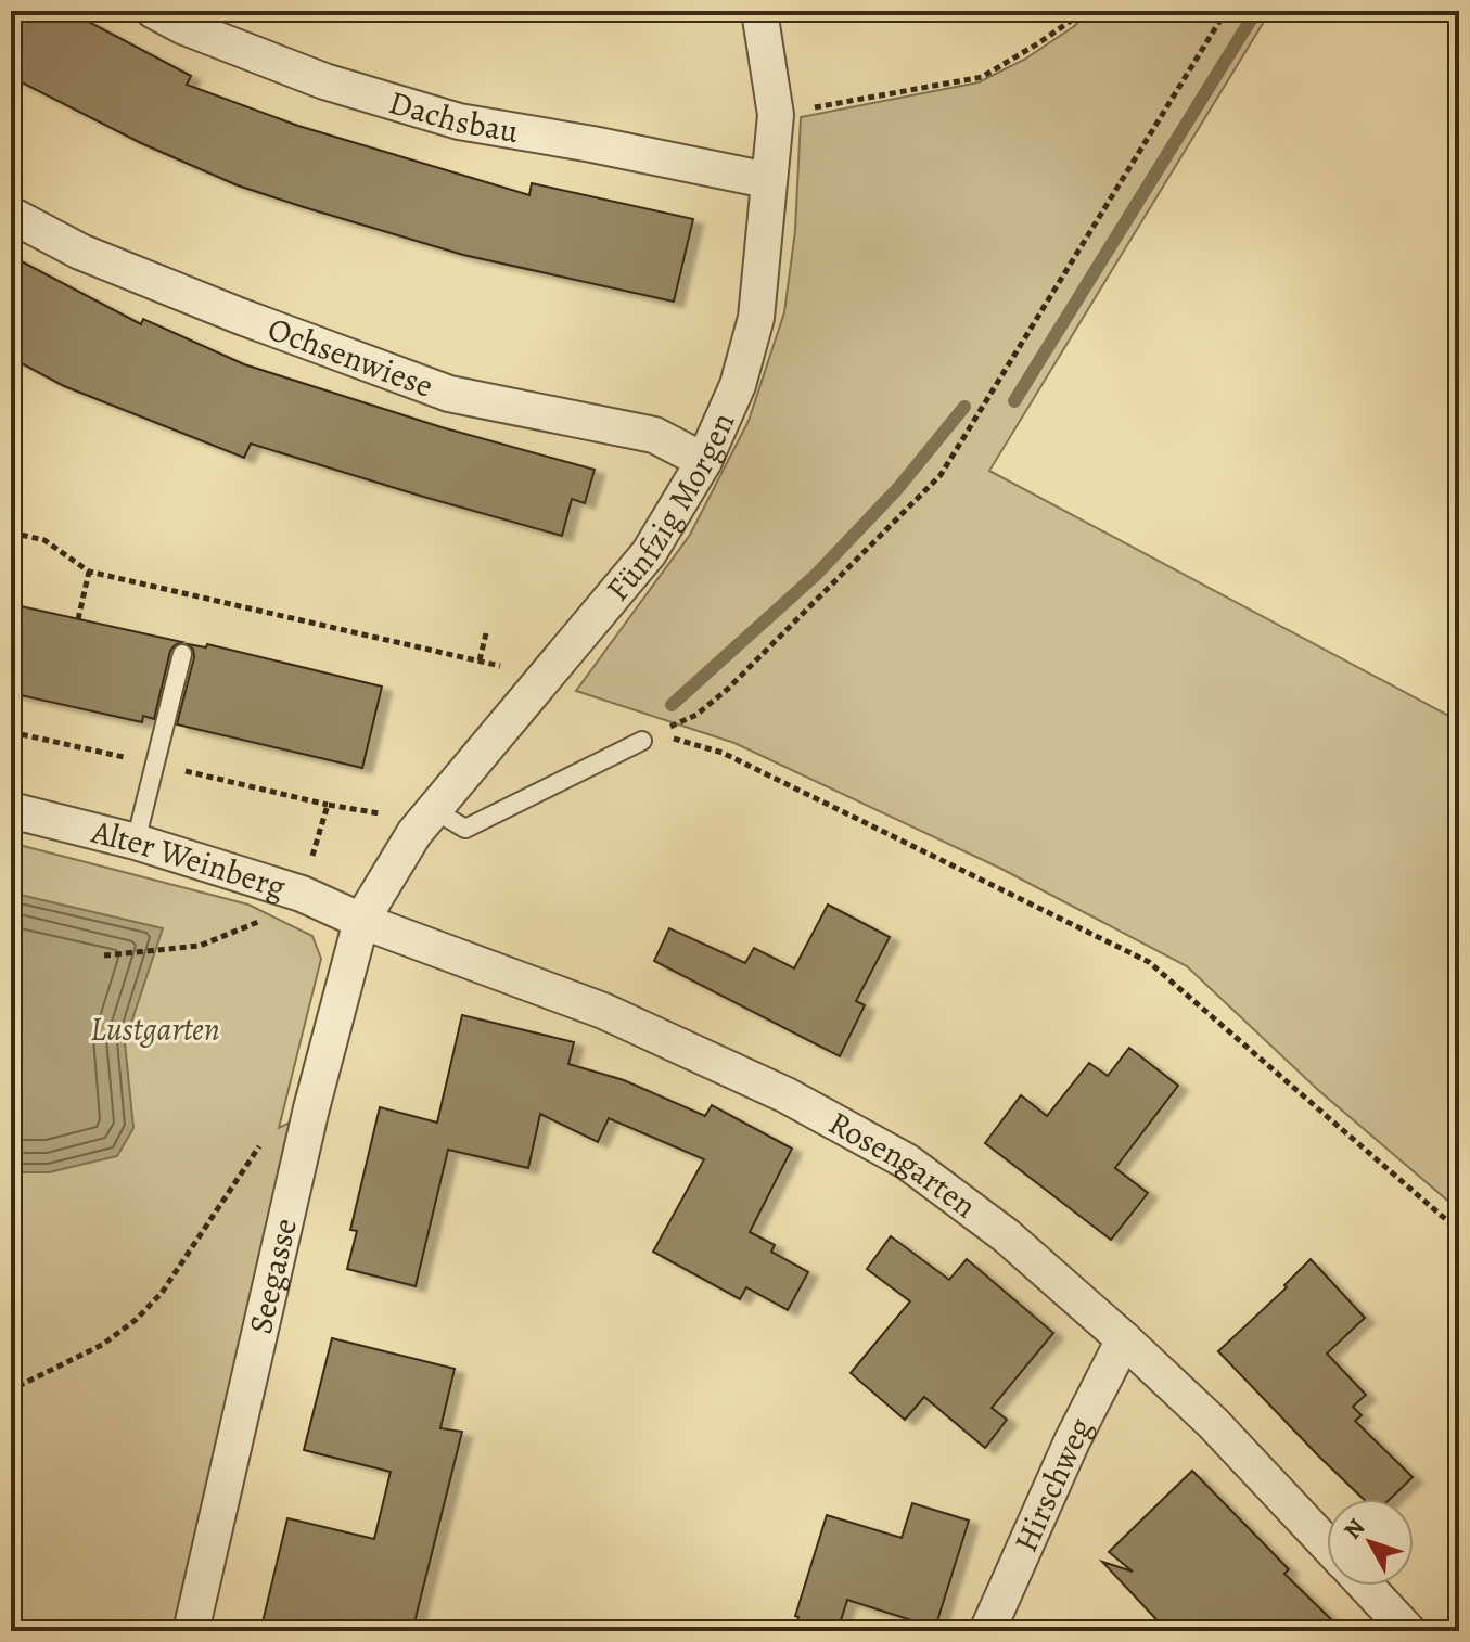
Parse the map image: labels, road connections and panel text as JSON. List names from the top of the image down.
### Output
{
  "streets": {
    "street": [
      "Dachsbau",
      "Ochsenwiese",
      "Fünfzig Morgen",
      "Alter Weinberg",
      "Rosengarten",
      "Seegasse",
      "Hirschweg"
    ]
  },
  "crossings": [
    ["Dachsbau", "Fünfzig Morgen"],
    ["Ochsenwiese", "Fünfzig Morgen"],
    ["Fünfzig Morgen", "Alter Weinberg"],
    ["Fünfzig Morgen", "Rosengarten"],
    ["Fünfzig Morgen", "Seegasse"],
    ["Alter Weinberg", "Rosengarten"],
    ["Alter Weinberg", "Seegasse"],
    ["Rosengarten", "Seegasse"],
    ["Rosengarten", "Hirschweg"]
  ],
  "parks": ["Lustgarten"],
  "north": "top left"
}
